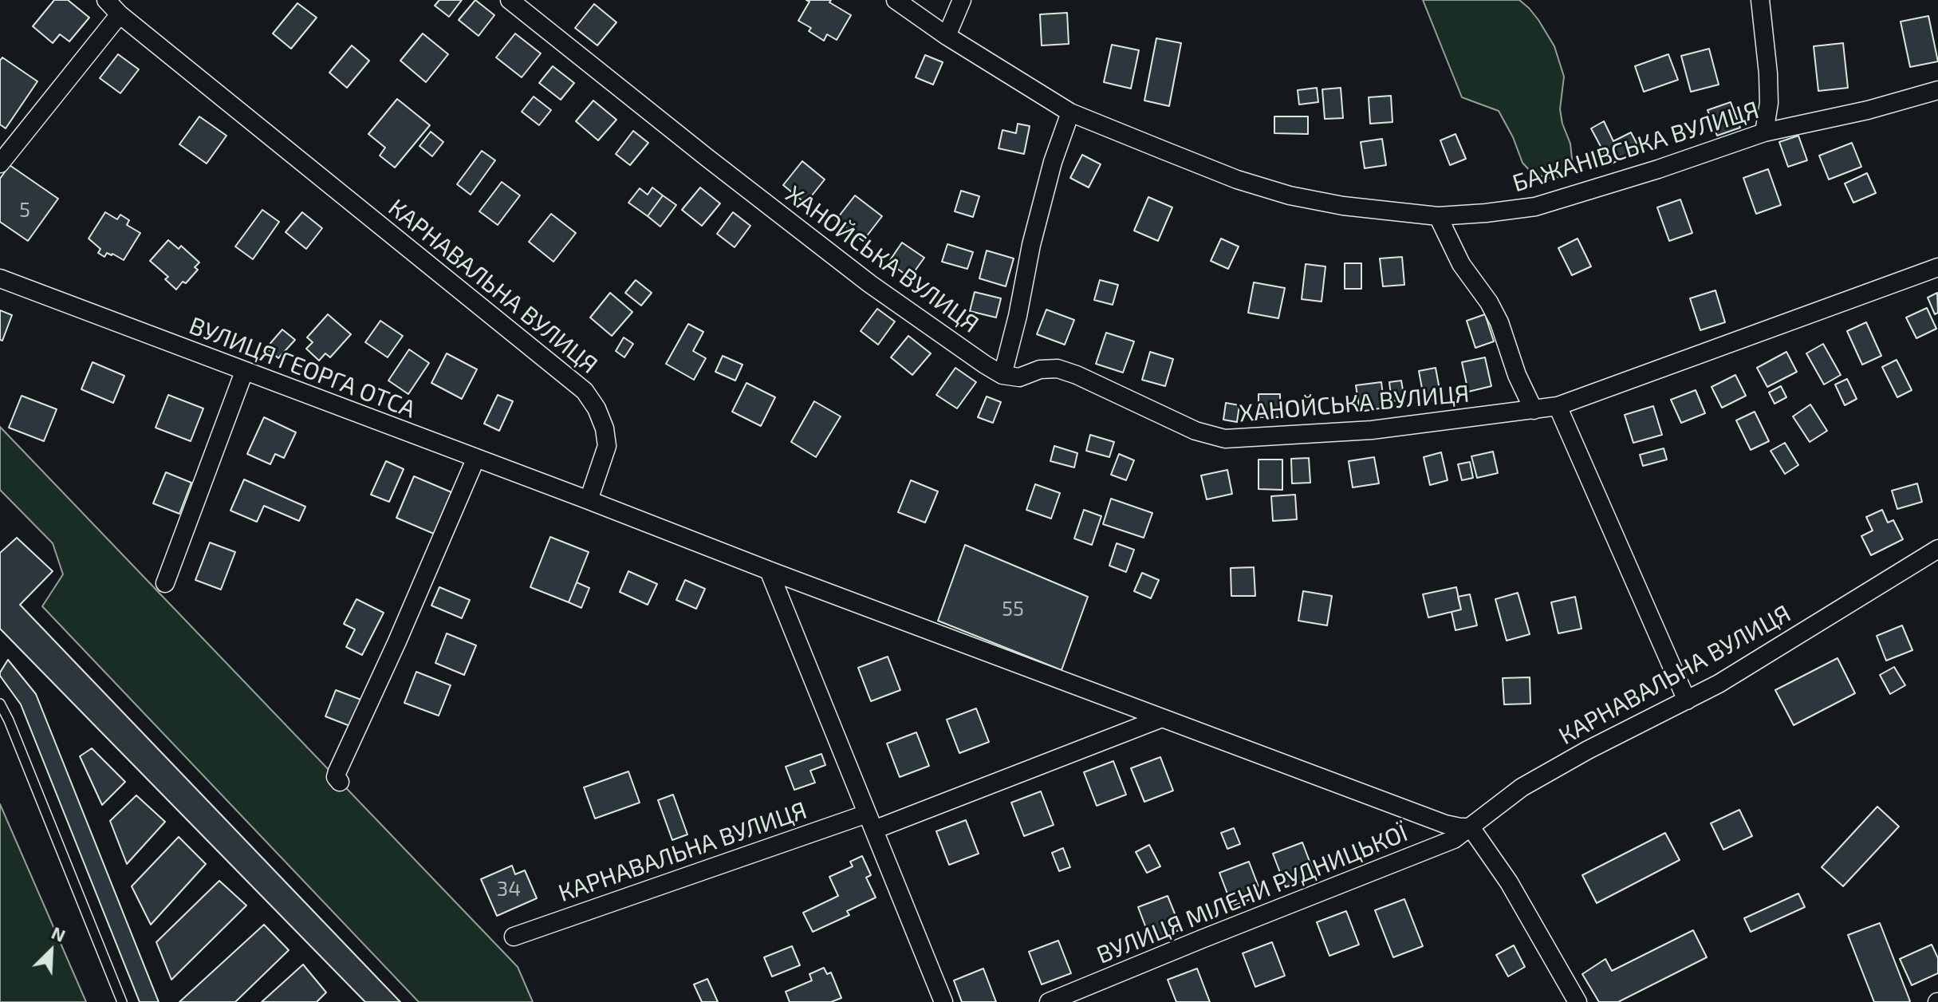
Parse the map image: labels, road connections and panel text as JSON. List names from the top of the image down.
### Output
{
  "streets": {
    "street": [
      "БАЖАНІВСЬКА ВУЛИЦЯ",
      "ХАНОЙСЬКА ВУЛИЦЯ",
      "КАРНАВАЛЬНА ВУЛИЦЯ",
      "ВУЛИЦЯ ГЕОРГА ОТСА",
      "ВУЛИЦЯ МІЛЕНИ РУДНИЦЬКОЇ"
    ]
  },
  "crossings": [
    ["КАРНАВАЛЬНА ВУЛИЦЯ", "ВУЛИЦЯ ГЕОРГА ОТСА"],
    ["КАРНАВАЛЬНА ВУЛИЦЯ", "ВУЛИЦЯ МІЛЕНИ РУДНИЦЬКОЇ"]
  ],
  "house_numbers": ["5", "55", "34"],
  "north": "top right"
}
